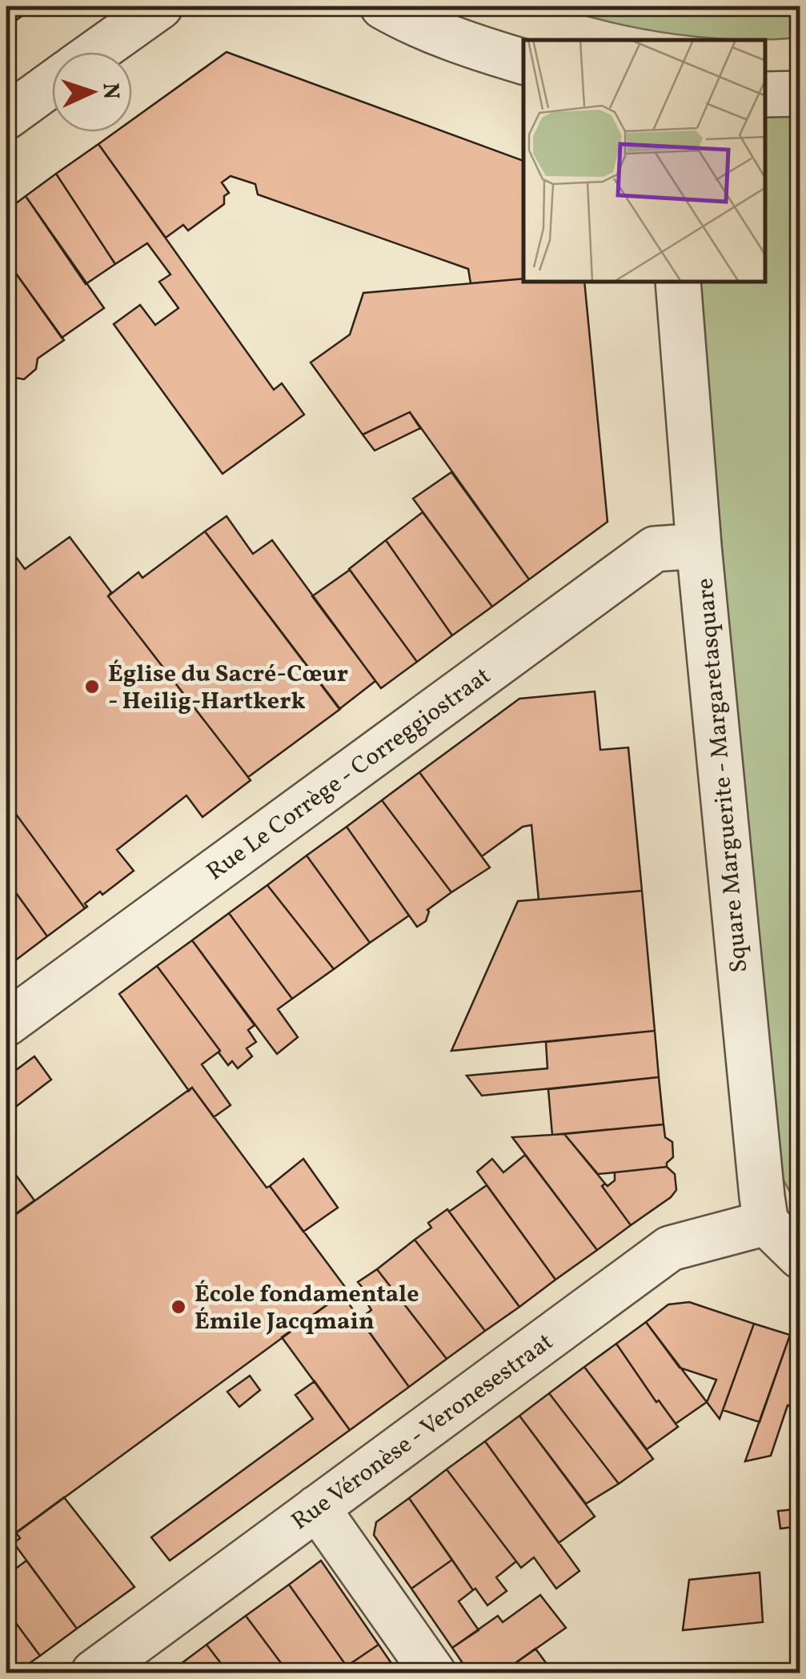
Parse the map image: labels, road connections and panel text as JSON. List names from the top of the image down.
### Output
{
  "streets": {
    "street": ["Rue Le Corrège - Correggiostraat", "Square Marguerite - Margaretasquare", "Rue Véronèse - Veronesestraat"]
  },
  "crossings": [
    ["Rue Le Corrège - Correggiostraat", "Square Marguerite - Margaretasquare"],
    ["Square Marguerite - Margaretasquare", "Rue Véronèse - Veronesestraat"]
  ],
  "places": ["Église du Sacré-Cœur - Heilig-Hartkerk", "École fondamentale Émile Jacqmain"],
  "north": "right"
}
